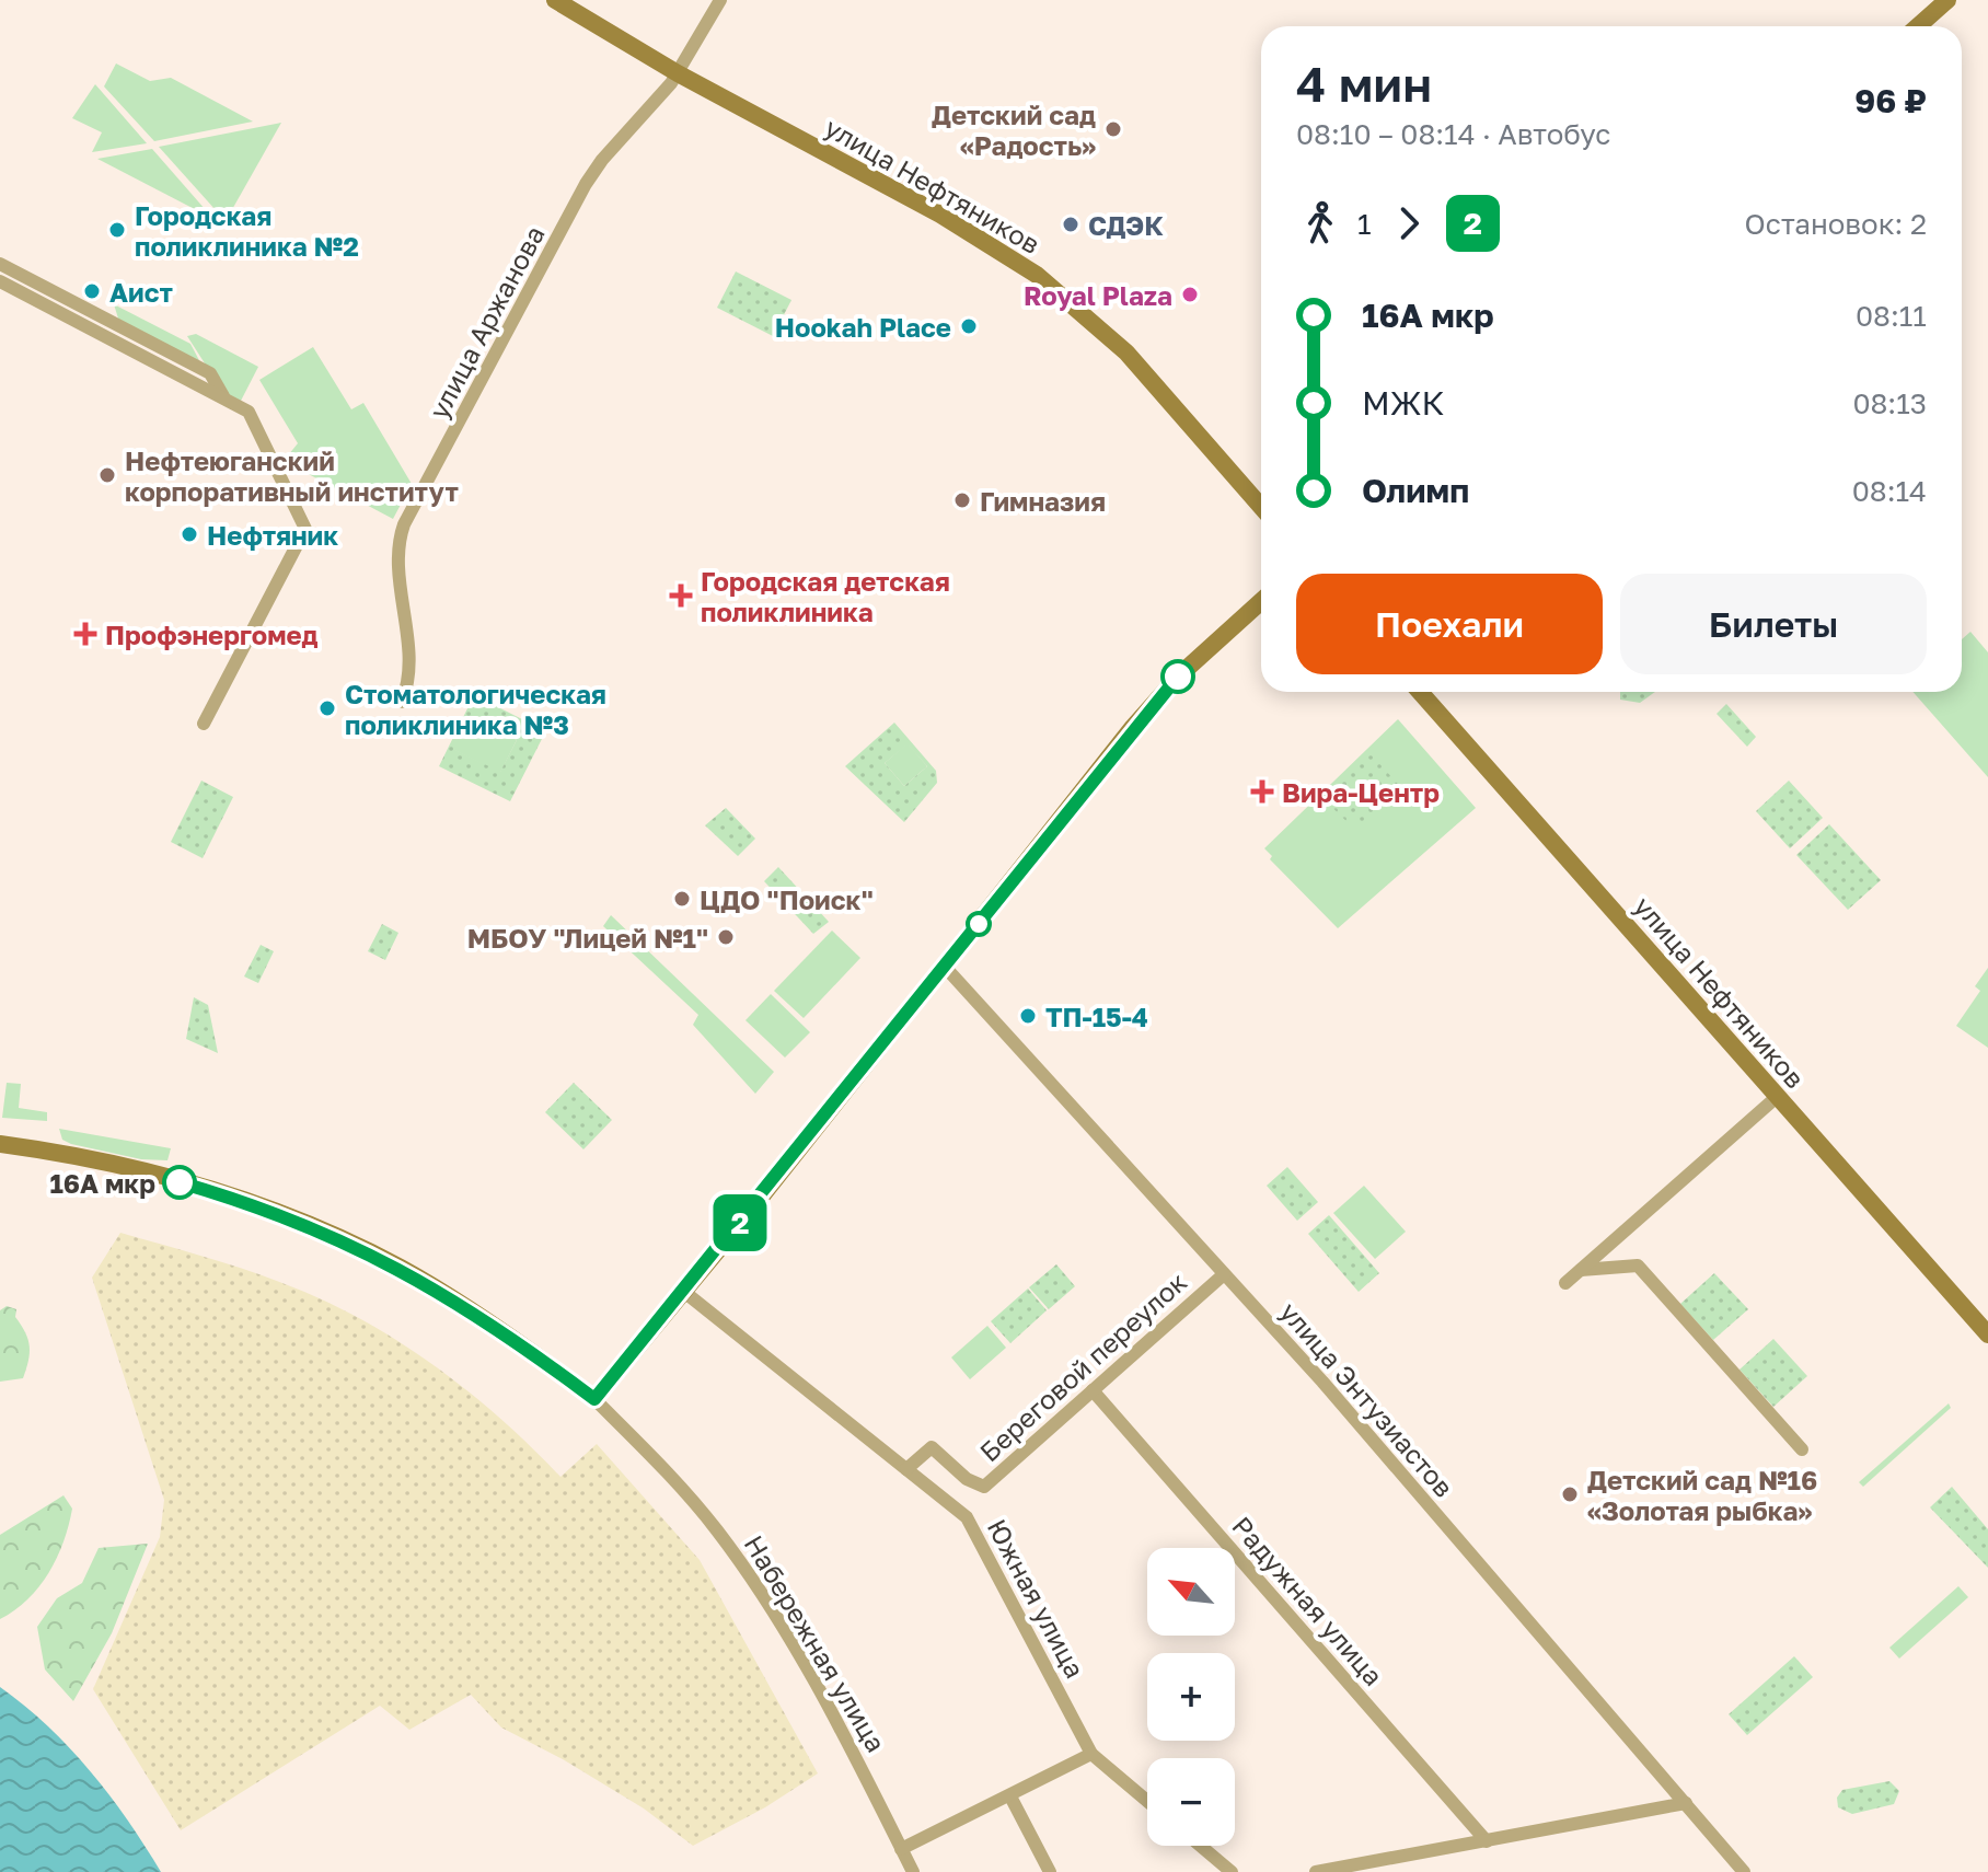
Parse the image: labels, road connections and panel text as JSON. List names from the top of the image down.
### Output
{
  "streets": {
    "main road": ["улица Нефтяников", "Набережная улица"],
    "street": [
      "улица Аржанова",
      "Береговой переулок",
      "улица Энтузиастов",
      "Южная улица",
      "Радужная улица"
    ]
  },
  "crossings": [
    ["улица Нефтяников", "улица Аржанова"],
    ["Береговой переулок", "улица Энтузиастов"],
    ["Береговой переулок", "Южная улица"],
    ["Береговой переулок", "Радужная улица"]
  ],
  "places": {
    "other": [
      "Детский сад «Радость»",
      "СДЭК",
      "Городская поликлиника №2",
      "Аист",
      "Royal Plaza",
      "Hookah Place",
      "Нефтеюганский корпоративный институт",
      "Гимназия",
      "Нефтяник",
      "Стоматологическая поликлиника №3",
      "ЦДО \"Поиск\"",
      "МБОУ \"Лицей №1\"",
      "ТП-15-4",
      "16А мкр",
      "Детский сад №16 «Золотая рыбка»"
    ],
    "health": ["Городская детская поликлиника", "Профэнергомед", "Вира-Центр"]
  },
  "lines": ["bus line 2"],
  "north": "top left",
  "page": {
    "on_map": "2",
    "heading": ["4 мин", "08:10 – 08:14 · Автобус", "96 ₽"],
    "legs": ["1", "2", "Остановок: 2"],
    "list": [
      {
        "name": "16А мкр",
        "value": "08:11"
      },
      {
        "name": "МЖК",
        "value": "08:13"
      },
      {
        "name": "Олимп",
        "value": "08:14"
      }
    ],
    "buttons": ["Поехали", "Билеты"],
    "map_buttons": ["+", "−"]
  }
}
